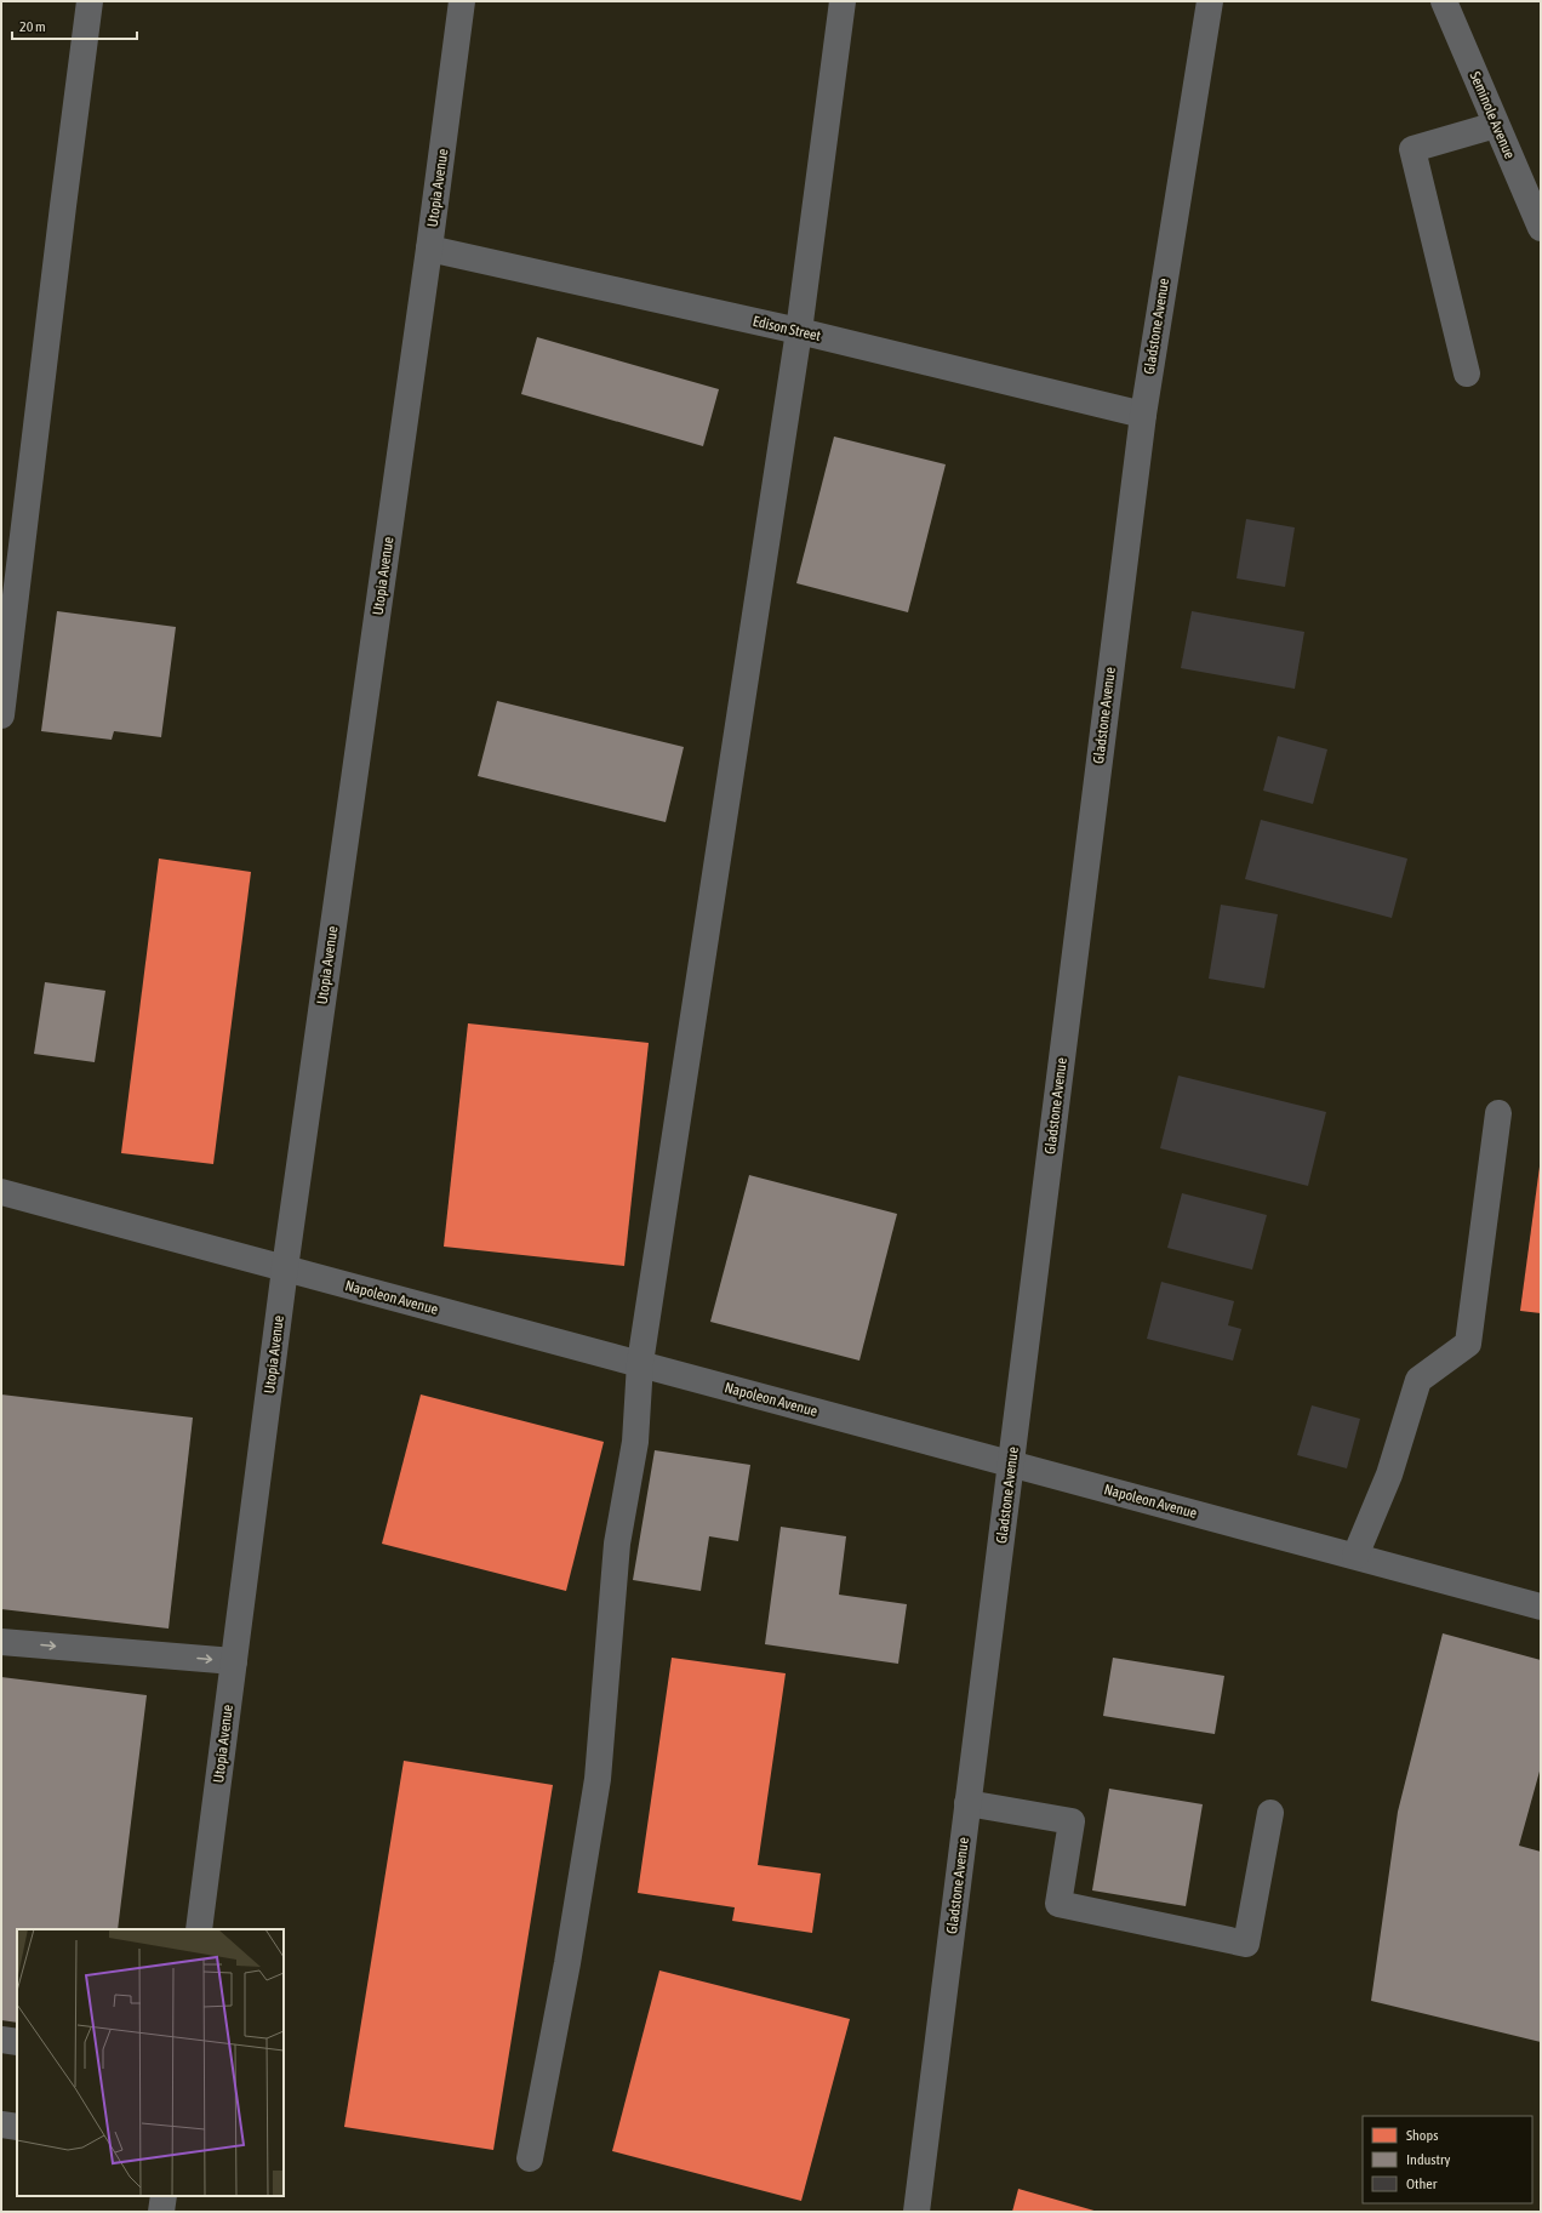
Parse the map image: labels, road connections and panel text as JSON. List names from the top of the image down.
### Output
{
  "streets": {
    "street": [
      "Seminole Avenue",
      "Utopia Avenue",
      "Gladstone Avenue",
      "Edison Street",
      "Napoleon Avenue"
    ]
  },
  "crossings": [
    ["Utopia Avenue", "Edison Street"],
    ["Utopia Avenue", "Napoleon Avenue"],
    ["Gladstone Avenue", "Edison Street"],
    ["Gladstone Avenue", "Napoleon Avenue"]
  ],
  "legend": ["Shops", "Industry", "Other"],
  "scale_bar": "20 m"
}
